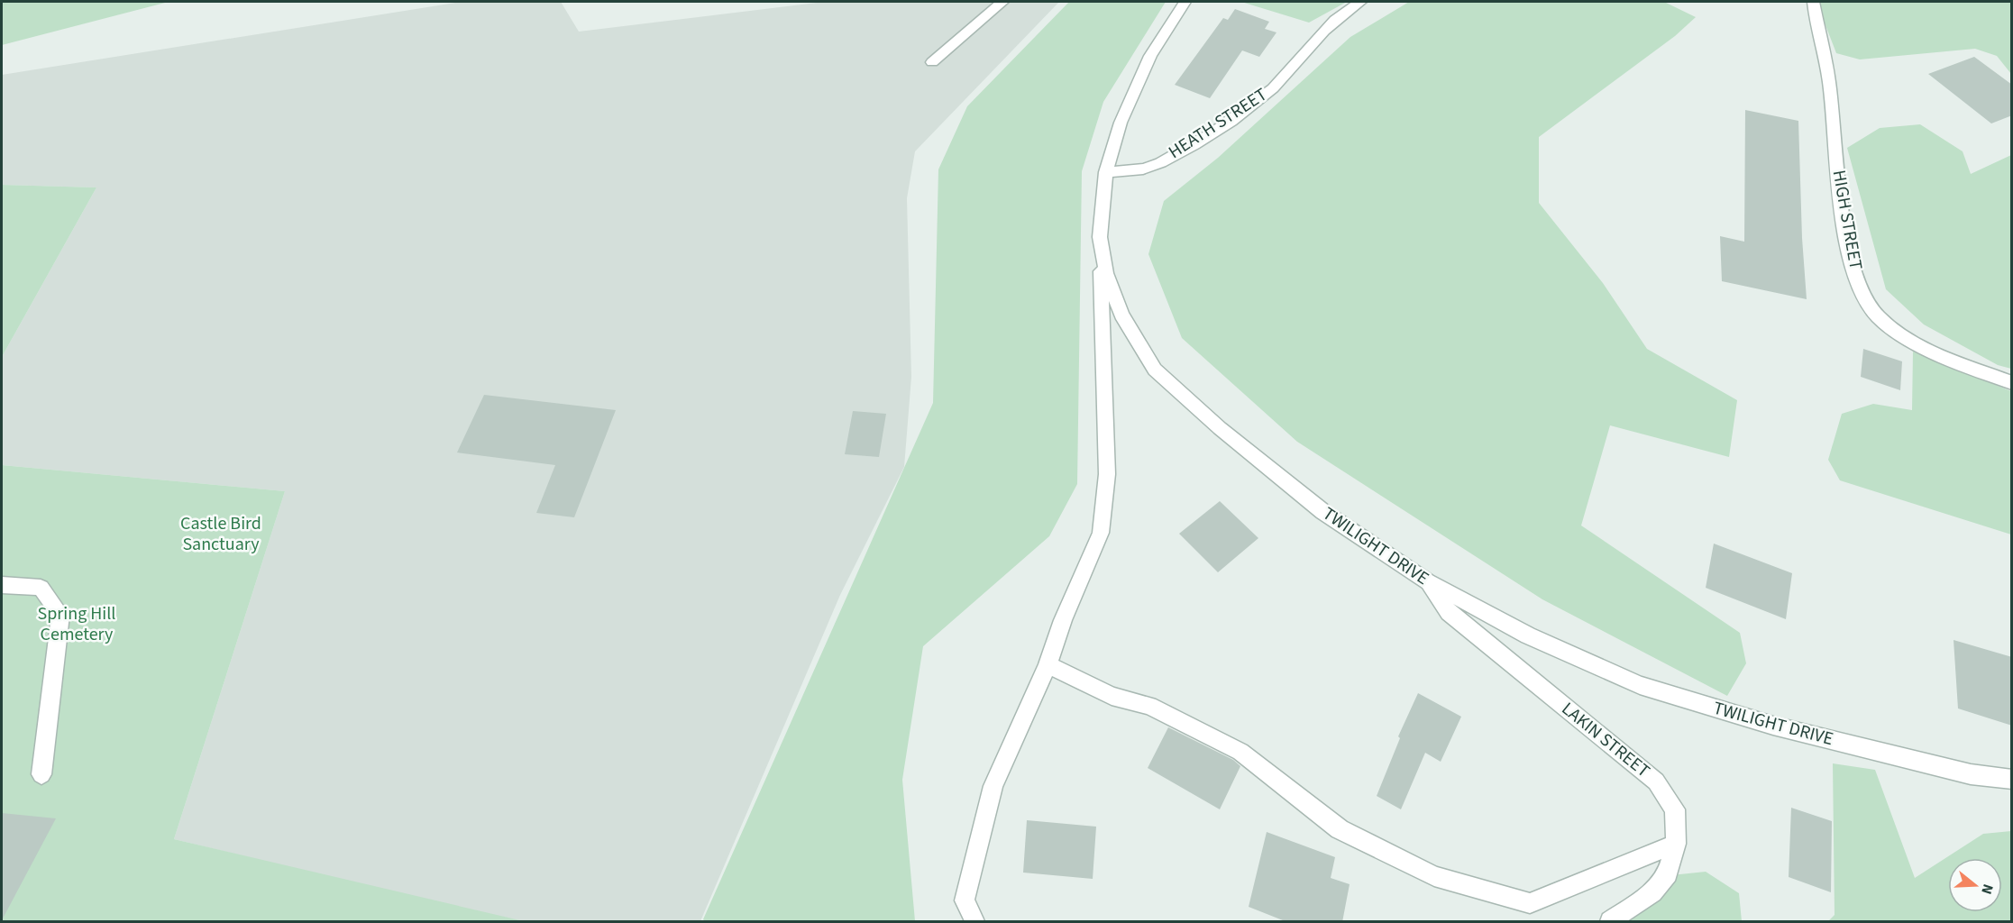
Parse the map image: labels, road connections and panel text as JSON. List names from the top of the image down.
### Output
{
  "streets": {
    "street": [
      "HEATH STREET",
      "HIGH STREET",
      "TWILIGHT DRIVE",
      "LAKIN STREET"
    ]
  },
  "crossings": [
    ["HEATH STREET", "TWILIGHT DRIVE"],
    ["TWILIGHT DRIVE", "LAKIN STREET"]
  ],
  "parks": ["Castle Bird Sanctuary", "Spring Hill Cemetery"],
  "north": "right"
}
